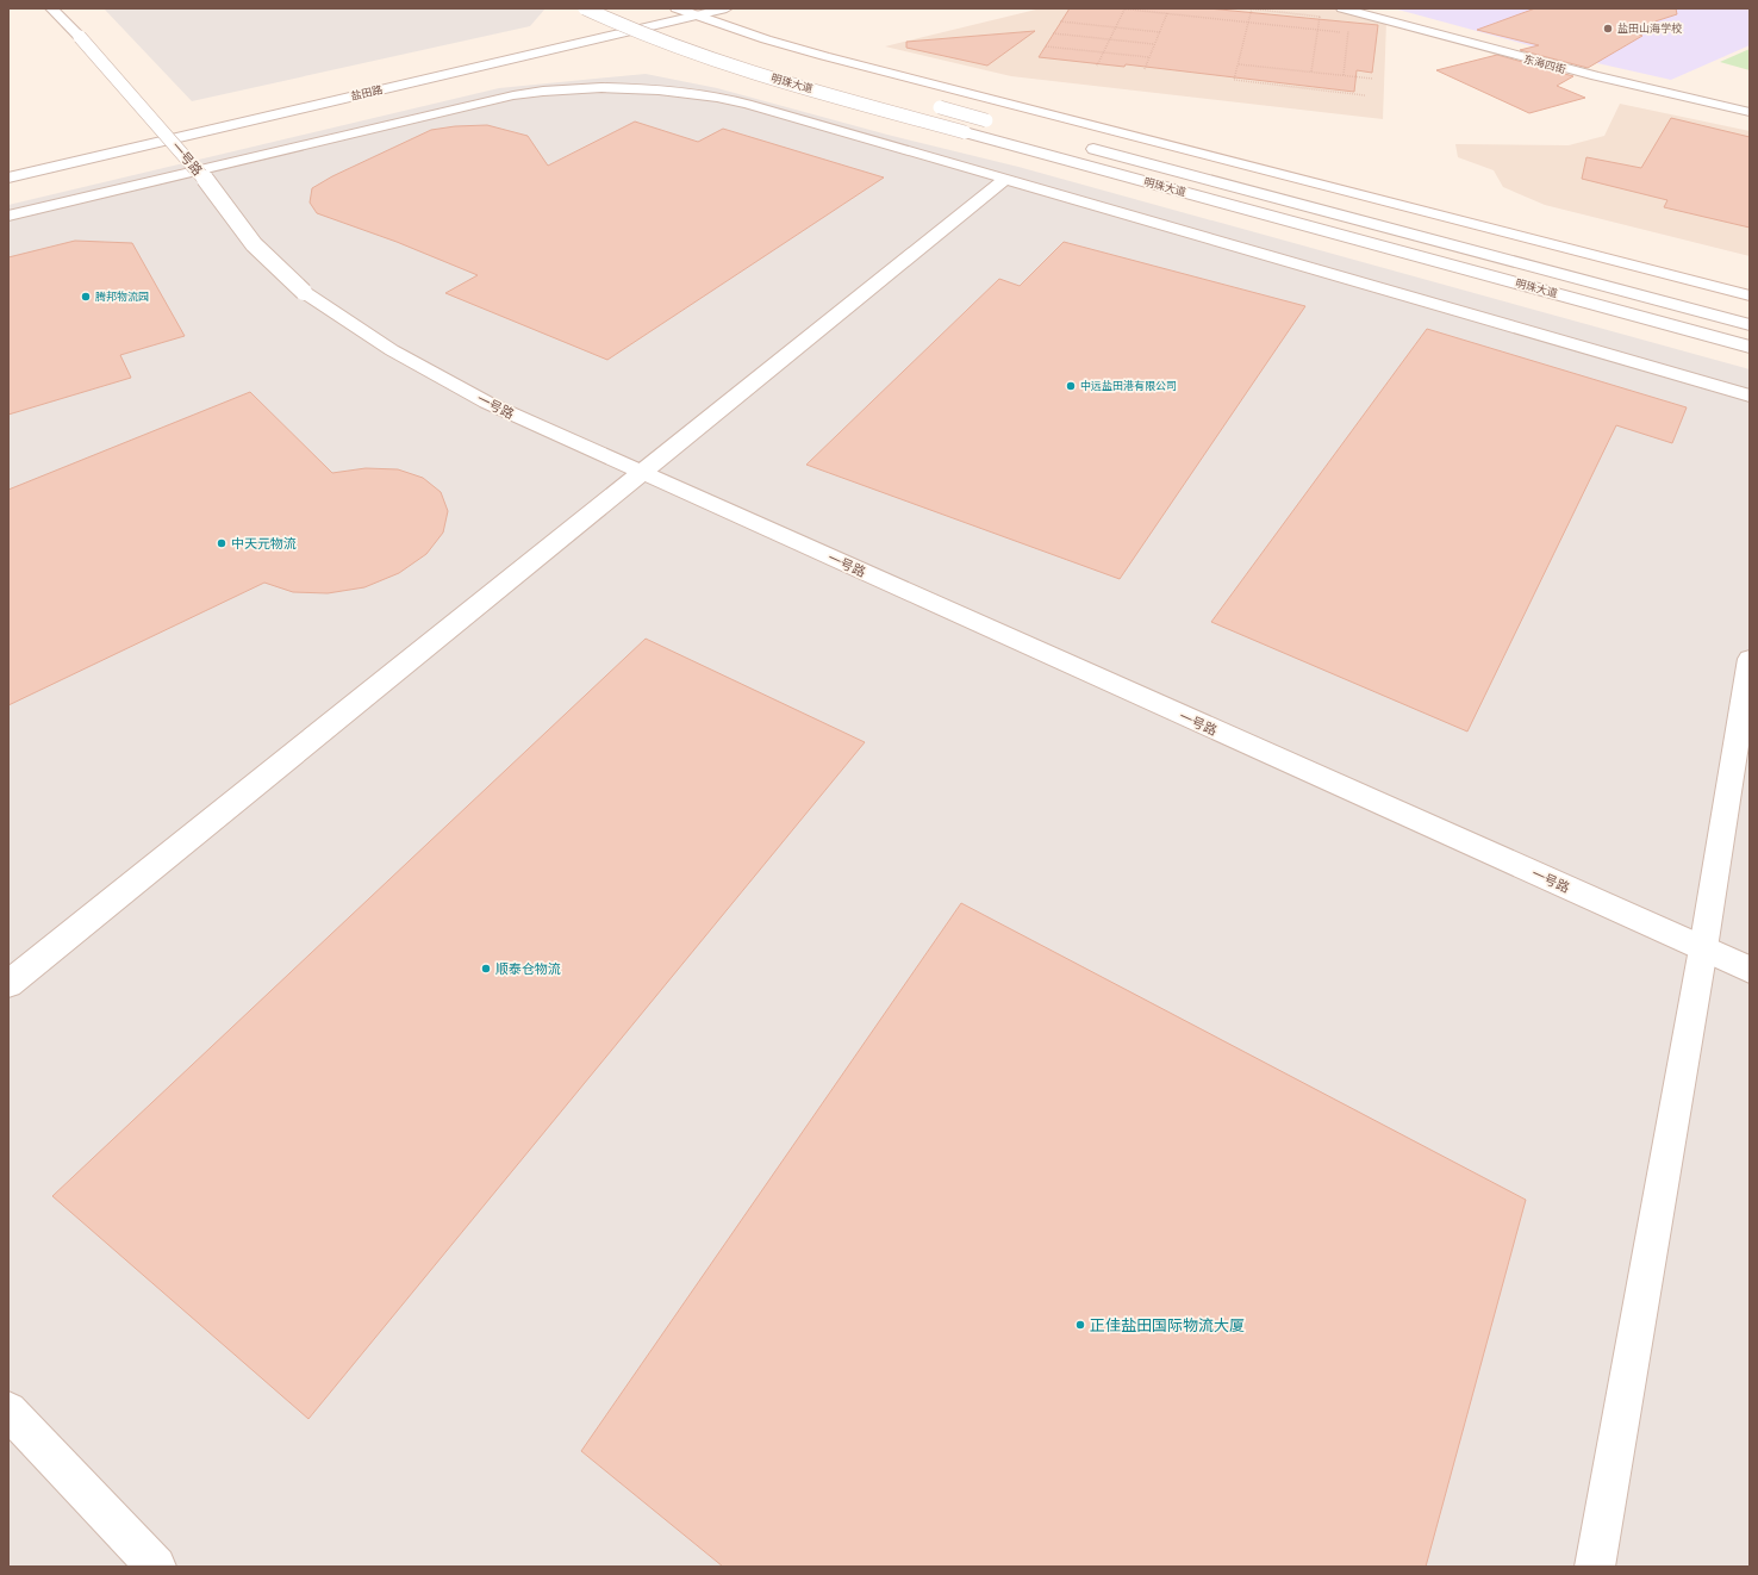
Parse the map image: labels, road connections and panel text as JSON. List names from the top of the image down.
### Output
{
  "streets": {
    "street": [
      "东海四街",
      "明珠大道",
      "盐田路",
      "一号路"
    ]
  },
  "places": [
    "盐田山海学校",
    "腾邦物流园",
    "中远盐田港有限公司",
    "中天元物流",
    "顺泰仓物流",
    "正佳盐田国际物流大厦"
  ]
}
